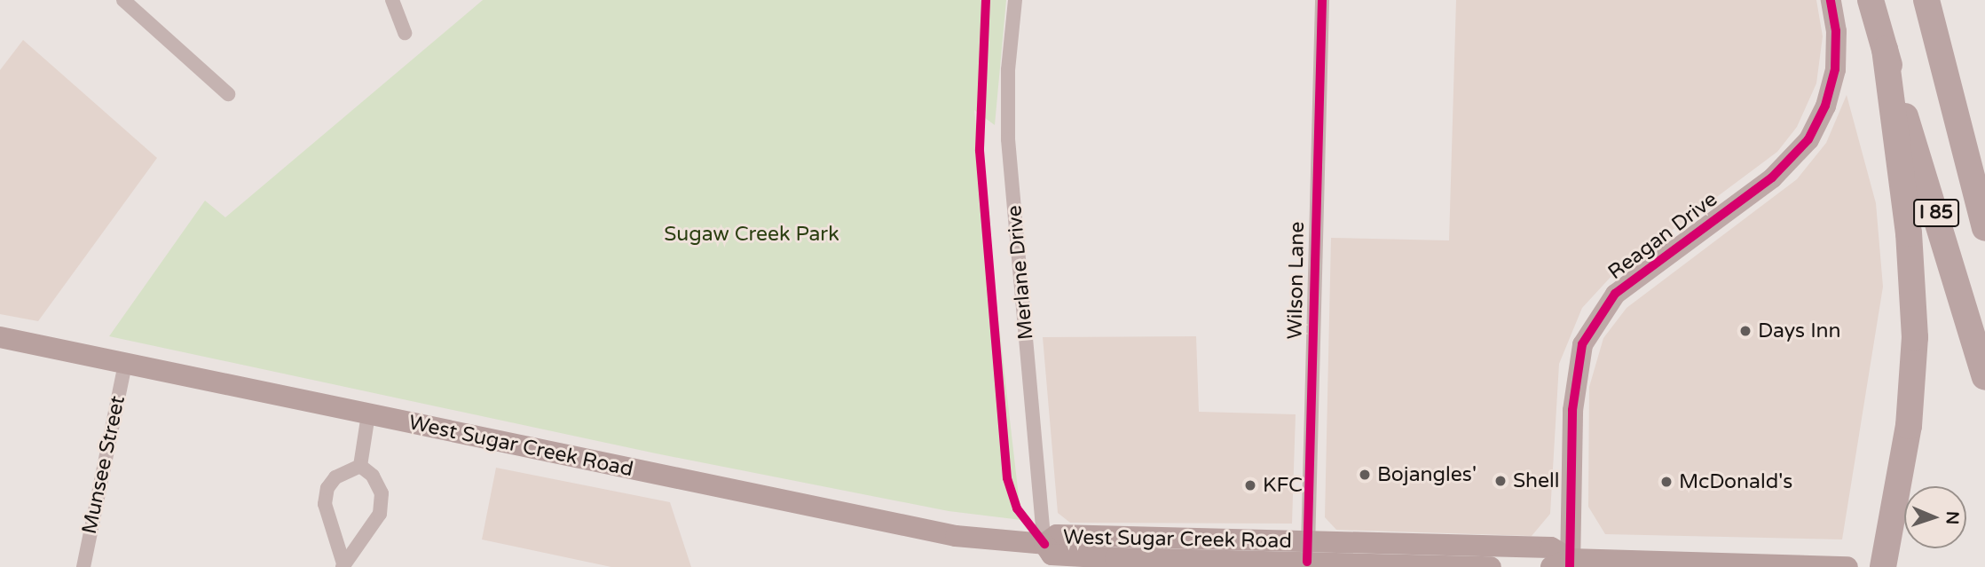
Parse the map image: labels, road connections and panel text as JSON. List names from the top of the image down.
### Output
{
  "streets": {
    "highway": ["I 85"],
    "main road": ["West Sugar Creek Road"],
    "street": [
      "Reagan Drive",
      "Merlane Drive",
      "Wilson Lane",
      "Munsee Street"
    ]
  },
  "crossings": [
    ["Reagan Drive", "West Sugar Creek Road"],
    ["Merlane Drive", "West Sugar Creek Road"],
    ["Wilson Lane", "West Sugar Creek Road"],
    ["West Sugar Creek Road", "Munsee Street"]
  ],
  "parks": ["Sugaw Creek Park"],
  "places": [
    "Days Inn",
    "Bojangles'",
    "Shell",
    "McDonald's",
    "KFC"
  ],
  "north": "right"
}
